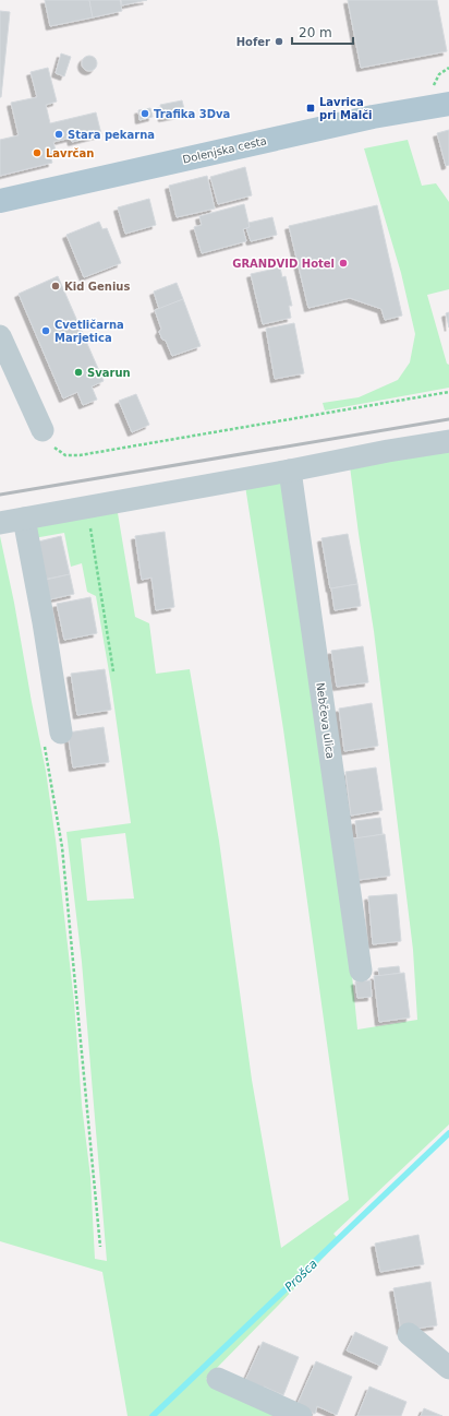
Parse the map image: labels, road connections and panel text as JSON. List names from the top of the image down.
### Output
{
  "streets": {
    "main road": ["Dolenjska cesta"],
    "street": ["Nebčeva ulica"]
  },
  "water": ["Prošca"],
  "places": {
    "other": [
      "Hofer",
      "Trafika 3Dva",
      "Stara pekarna",
      "Lavrčan",
      "GRANDVID Hotel",
      "Kid Genius",
      "Cvetličarna Marjetica",
      "Svarun"
    ],
    "transit": ["Lavrica pri Malči"]
  },
  "scale_bar": "20 m"
}
